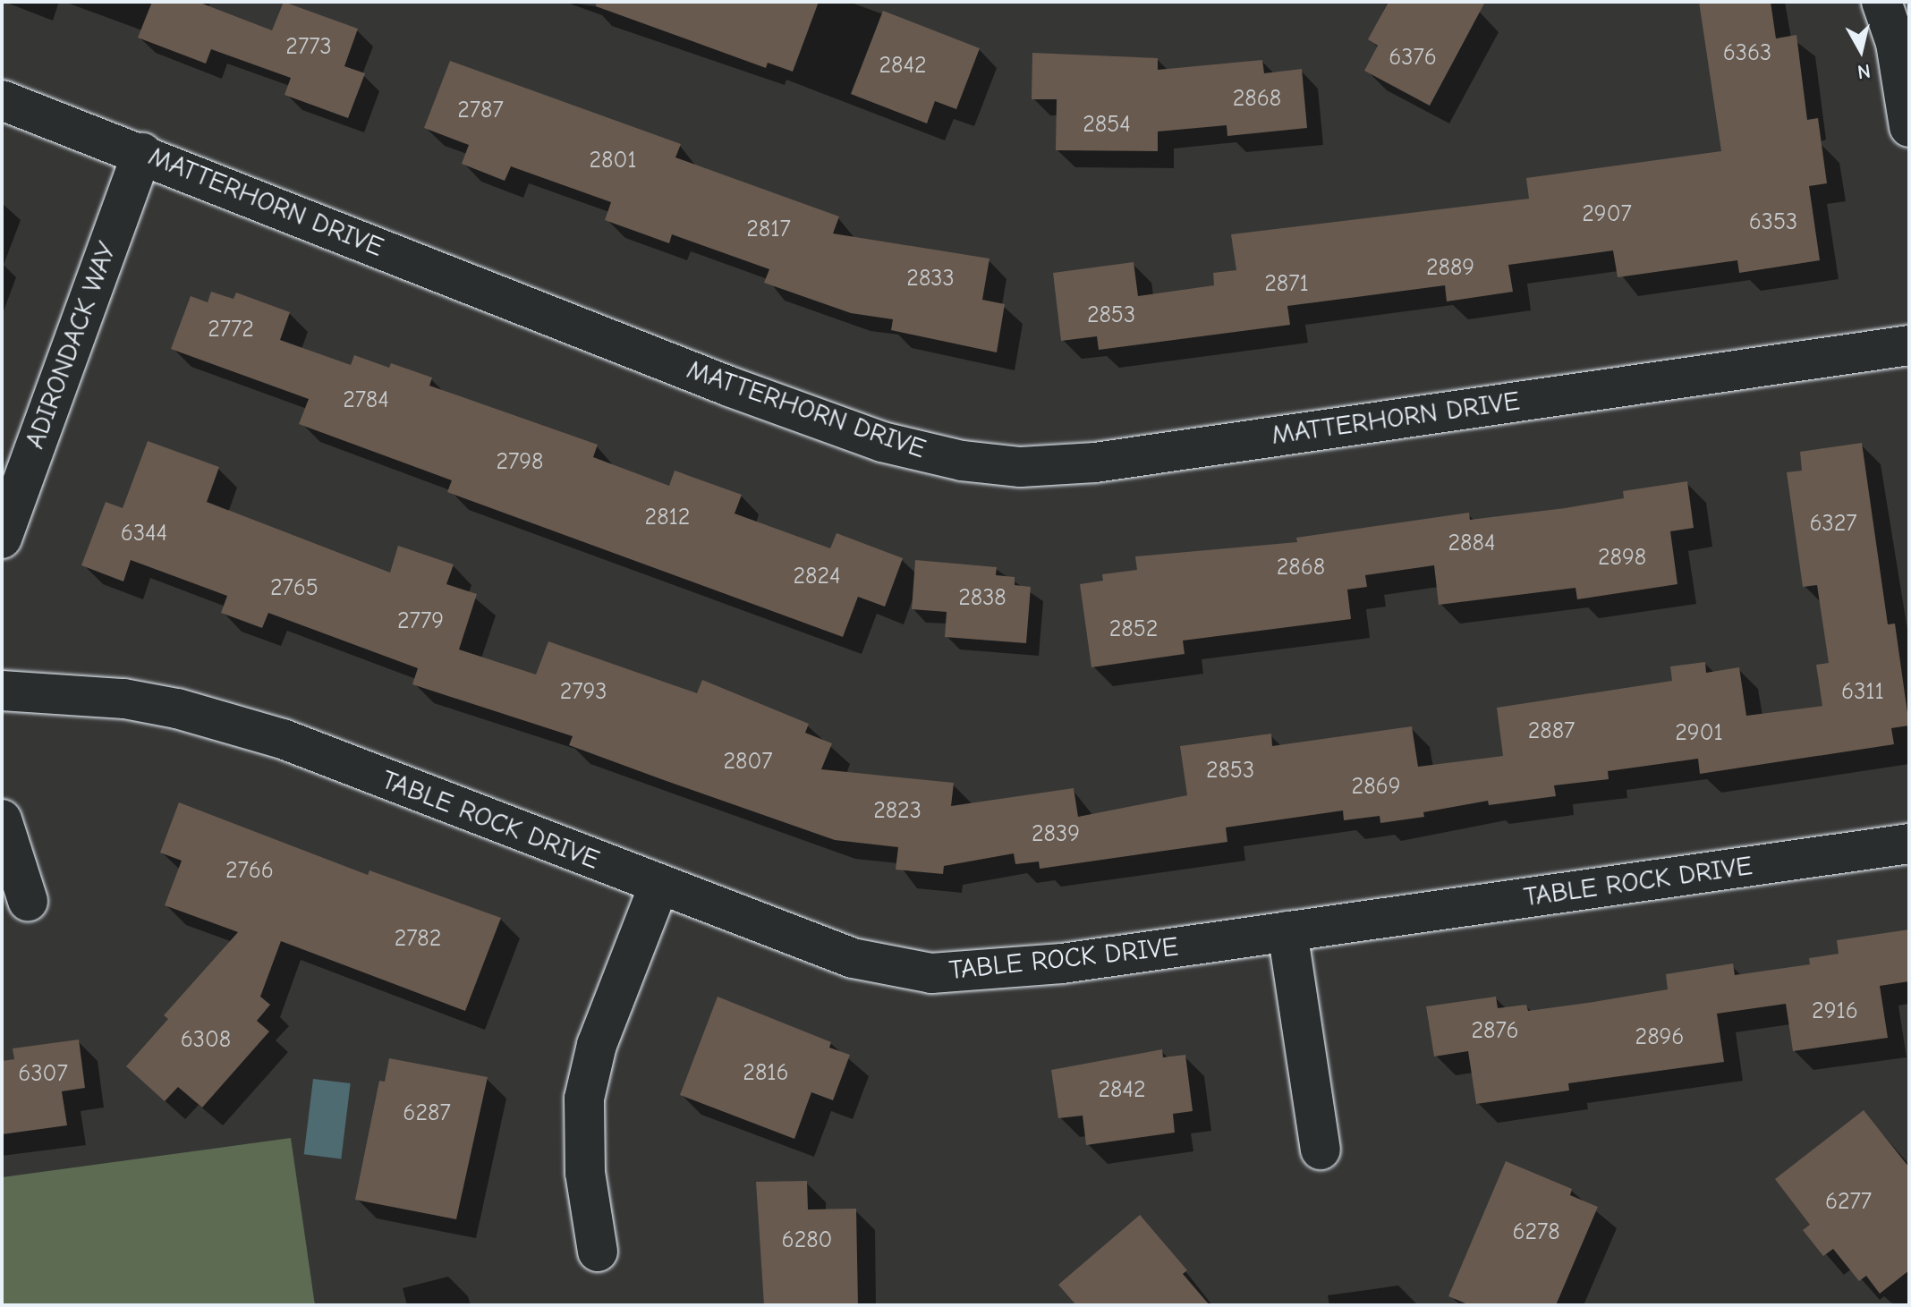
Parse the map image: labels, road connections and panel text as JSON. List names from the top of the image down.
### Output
{
  "streets": {
    "street": ["MATTERHORN DRIVE", "ADIRONDACK WAY", "TABLE ROCK DRIVE"]
  },
  "crossings": [
    ["MATTERHORN DRIVE", "ADIRONDACK WAY"]
  ],
  "house_numbers": [
    "2773",
    "6363",
    "6376",
    "2842",
    "2868",
    "2787",
    "2854",
    "2801",
    "2907",
    "6353",
    "2817",
    "2889",
    "2833",
    "2871",
    "2853",
    "2772",
    "2784",
    "2798",
    "2812",
    "6327",
    "6344",
    "2884",
    "2898",
    "2868",
    "2824",
    "2765",
    "2838",
    "2779",
    "2852",
    "2793",
    "6311",
    "2887",
    "2901",
    "2807",
    "2853",
    "2869",
    "2823",
    "2839",
    "2766",
    "2782",
    "2916",
    "2876",
    "2896",
    "6308",
    "2816",
    "6307",
    "2842",
    "6287",
    "6277",
    "6278",
    "6280"
  ],
  "north": "bottom"
}
